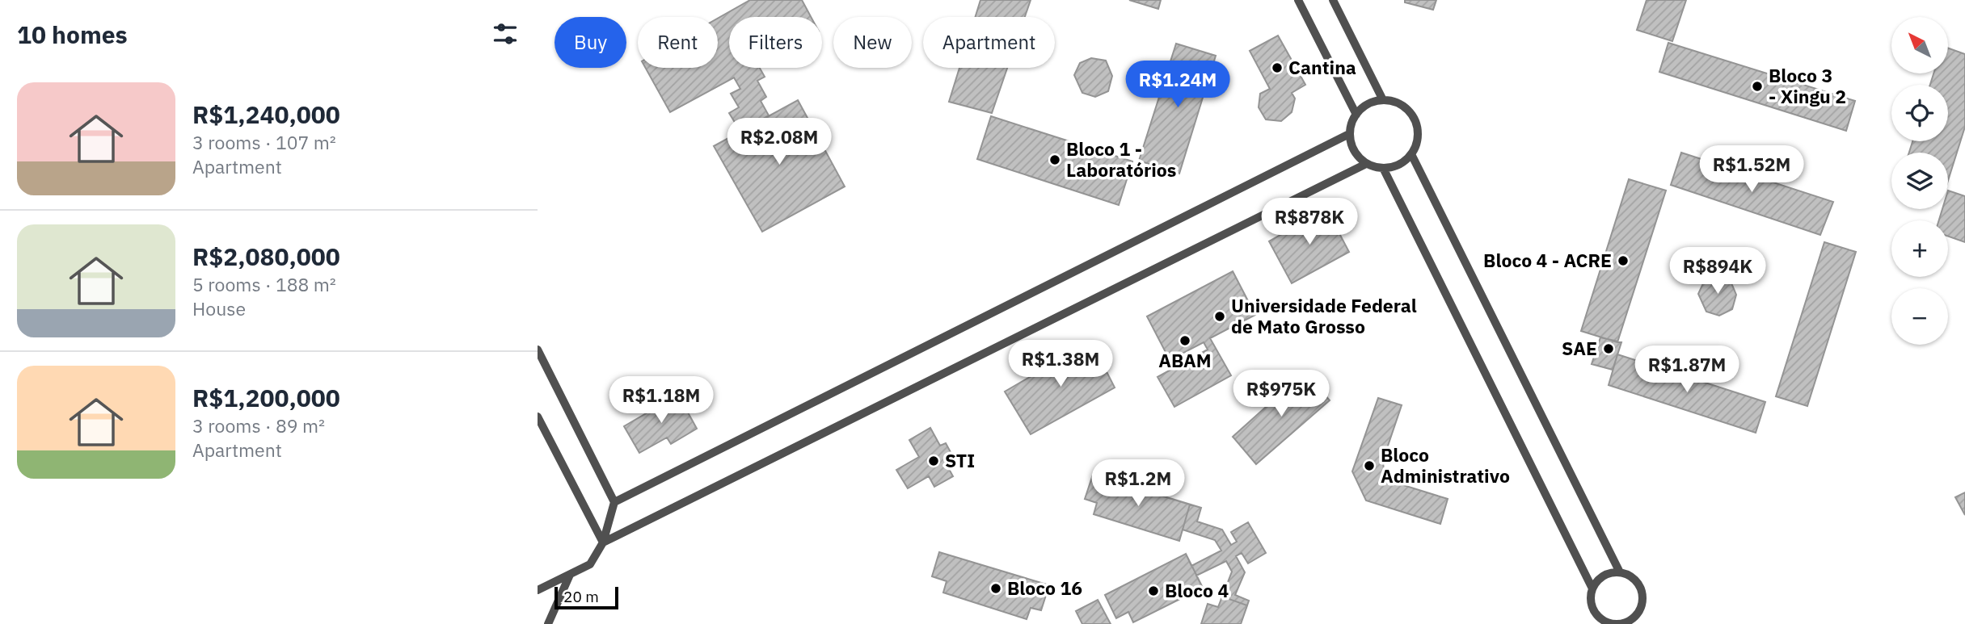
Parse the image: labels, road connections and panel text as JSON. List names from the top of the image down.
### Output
{
  "places": [
    "Cantina",
    "Bloco 3 - Xingu 2",
    "Bloco 1 - Laboratórios",
    "Bloco 4 - ACRE",
    "Universidade Federal de Mato Grosso",
    "ABAM",
    "SAE",
    "STI",
    "Bloco Administrativo",
    "Bloco 16",
    "Bloco 4"
  ],
  "scale_bar": "20 m",
  "north": "top left",
  "page": {
    "heading": "10 homes",
    "map_buttons": ["+", "−"],
    "chip": [
      "Buy",
      "Rent",
      "Filters",
      "New",
      "Apartment"
    ],
    "price": [
      "R$1.24M",
      "R$2.08M",
      "R$1.52M",
      "R$878K",
      "R$894K",
      "R$1.38M",
      "R$1.87M",
      "R$975K",
      "R$1.18M",
      "R$1.2M"
    ],
    "list": [
      {
        "name": "R$1,240,000",
        "note": "3 rooms · 107 m² · Apartment"
      },
      {
        "name": "R$2,080,000",
        "note": "5 rooms · 188 m² · House"
      },
      {
        "name": "R$1,200,000",
        "note": "3 rooms · 89 m² · Apartment"
      }
    ],
    "scale": "20 m"
  }
}
